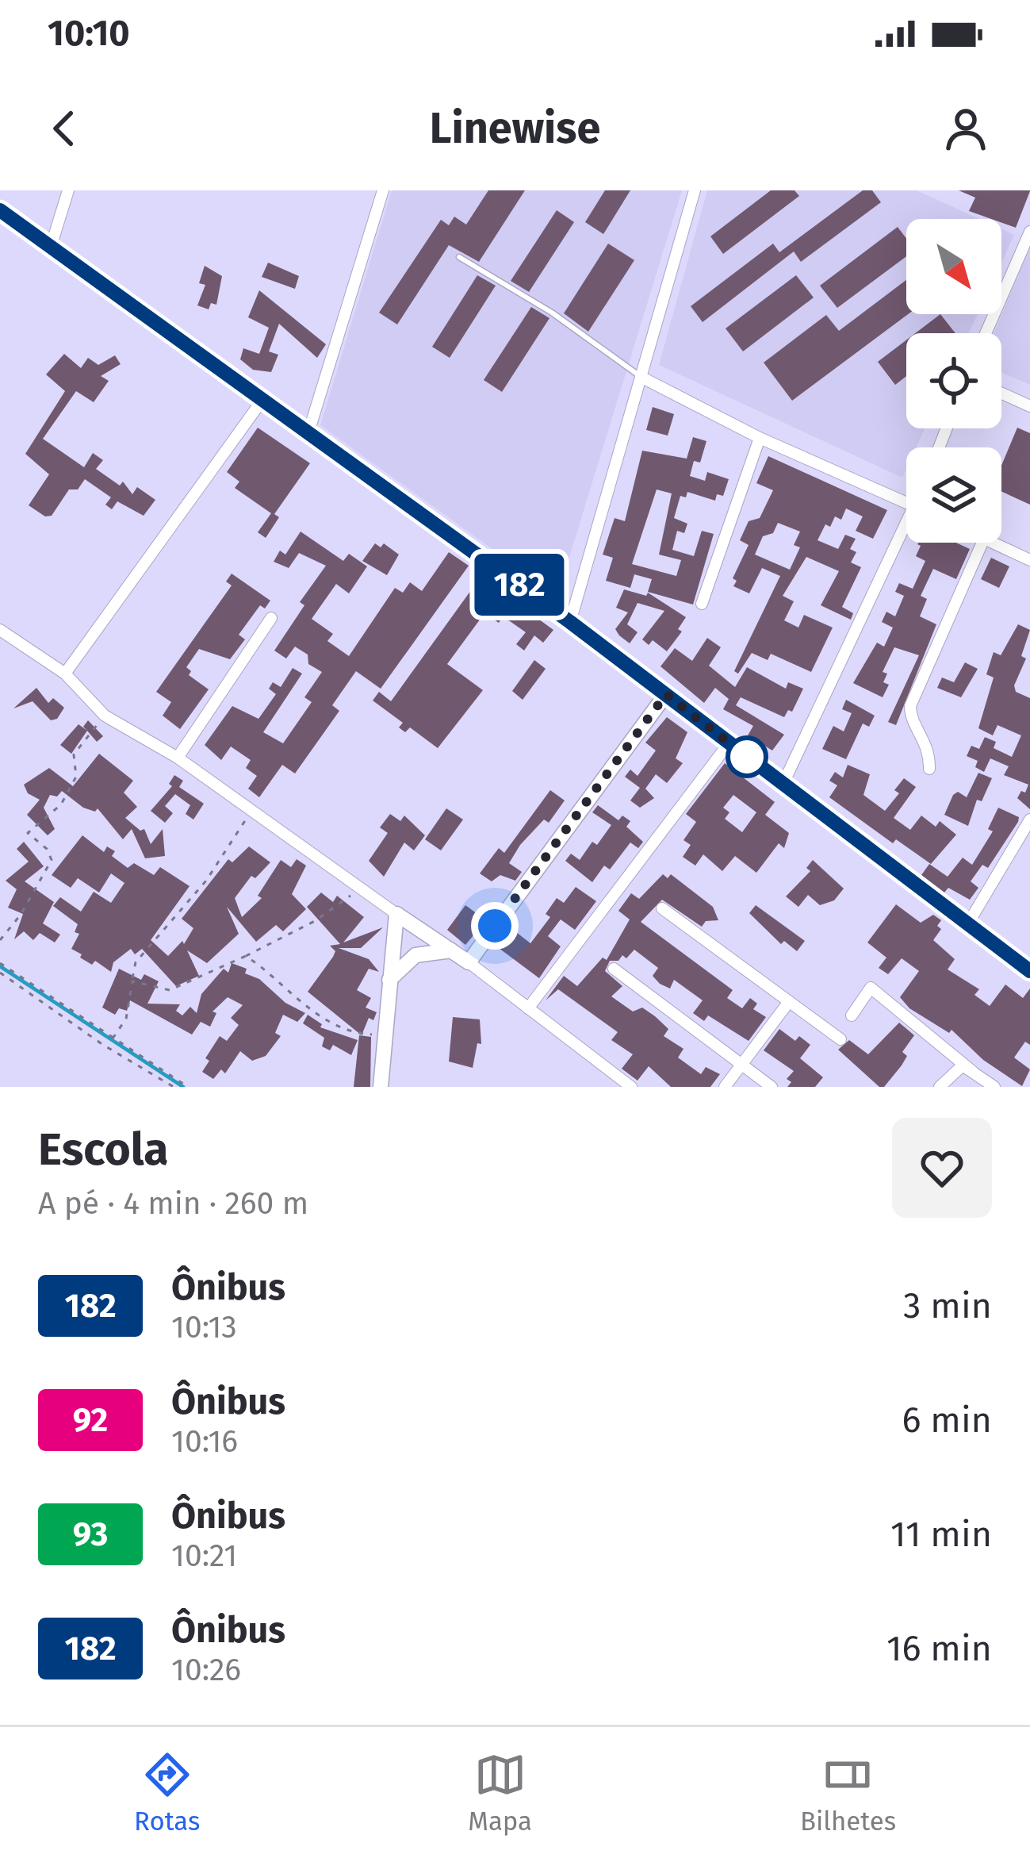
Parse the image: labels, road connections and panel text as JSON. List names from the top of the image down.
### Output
{
  "lines": ["bus line 182"],
  "north": "bottom right",
  "page": {
    "status": "10:10",
    "header": "Linewise",
    "on_map": "182",
    "heading": ["Escola", "A pé · 4 min · 260 m"],
    "list": [
      {
        "mark": "182",
        "name": "Ônibus",
        "note": "10:13",
        "value": "3 min"
      },
      {
        "mark": "92",
        "name": "Ônibus",
        "note": "10:16",
        "value": "6 min"
      },
      {
        "mark": "93",
        "name": "Ônibus",
        "note": "10:21",
        "value": "11 min"
      },
      {
        "mark": "182",
        "name": "Ônibus",
        "note": "10:26",
        "value": "16 min"
      }
    ],
    "tabs": ["Rotas", "Mapa", "Bilhetes"]
  }
}
